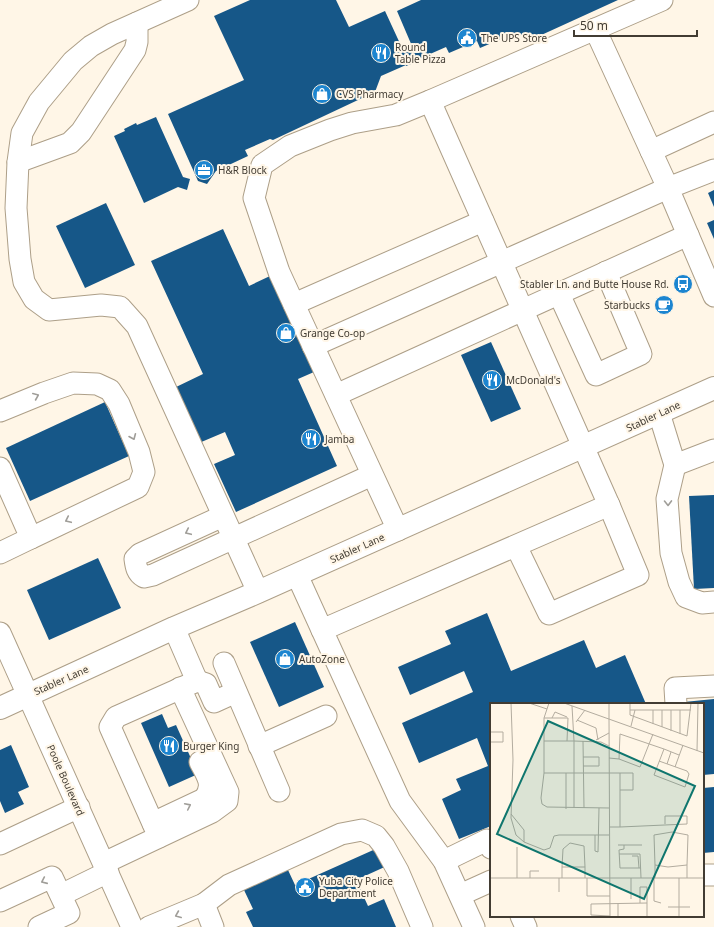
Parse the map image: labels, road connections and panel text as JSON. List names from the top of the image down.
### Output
{
  "streets": {
    "main road": ["Stabler Lane"],
    "street": ["Poole Boulevard"]
  },
  "crossings": [
    ["Stabler Lane", "Poole Boulevard"]
  ],
  "places": {
    "public building": ["The UPS Store", "Yuba City Police Department"],
    "restaurant": [
      "Round Table Pizza",
      "McDonald's",
      "Jamba",
      "Burger King"
    ],
    "shop": ["CVS Pharmacy", "Grange Co-op", "AutoZone"],
    "office": ["H&R Block"],
    "bus stop": ["Stabler Ln. and Butte House Rd."],
    "cafe": ["Starbucks"]
  },
  "scale_bar": "50 m"
}
